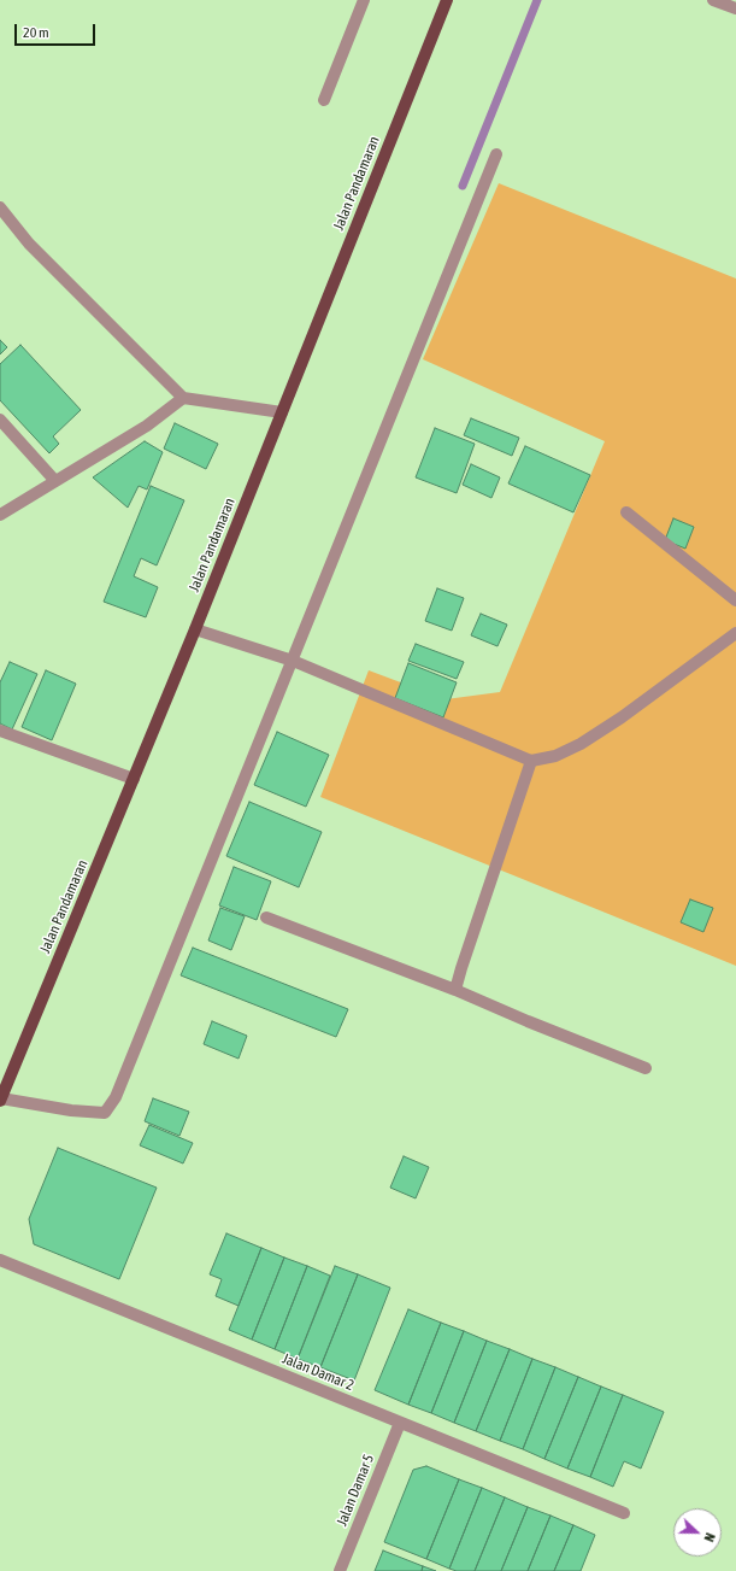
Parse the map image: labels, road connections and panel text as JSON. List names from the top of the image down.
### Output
{
  "streets": {
    "main road": ["Jalan Pandamaran"],
    "street": ["Jalan Damar 2", "Jalan Damar 5"]
  },
  "crossings": [
    ["Jalan Damar 2", "Jalan Damar 5"]
  ],
  "scale_bar": "20 m",
  "north": "right"
}
